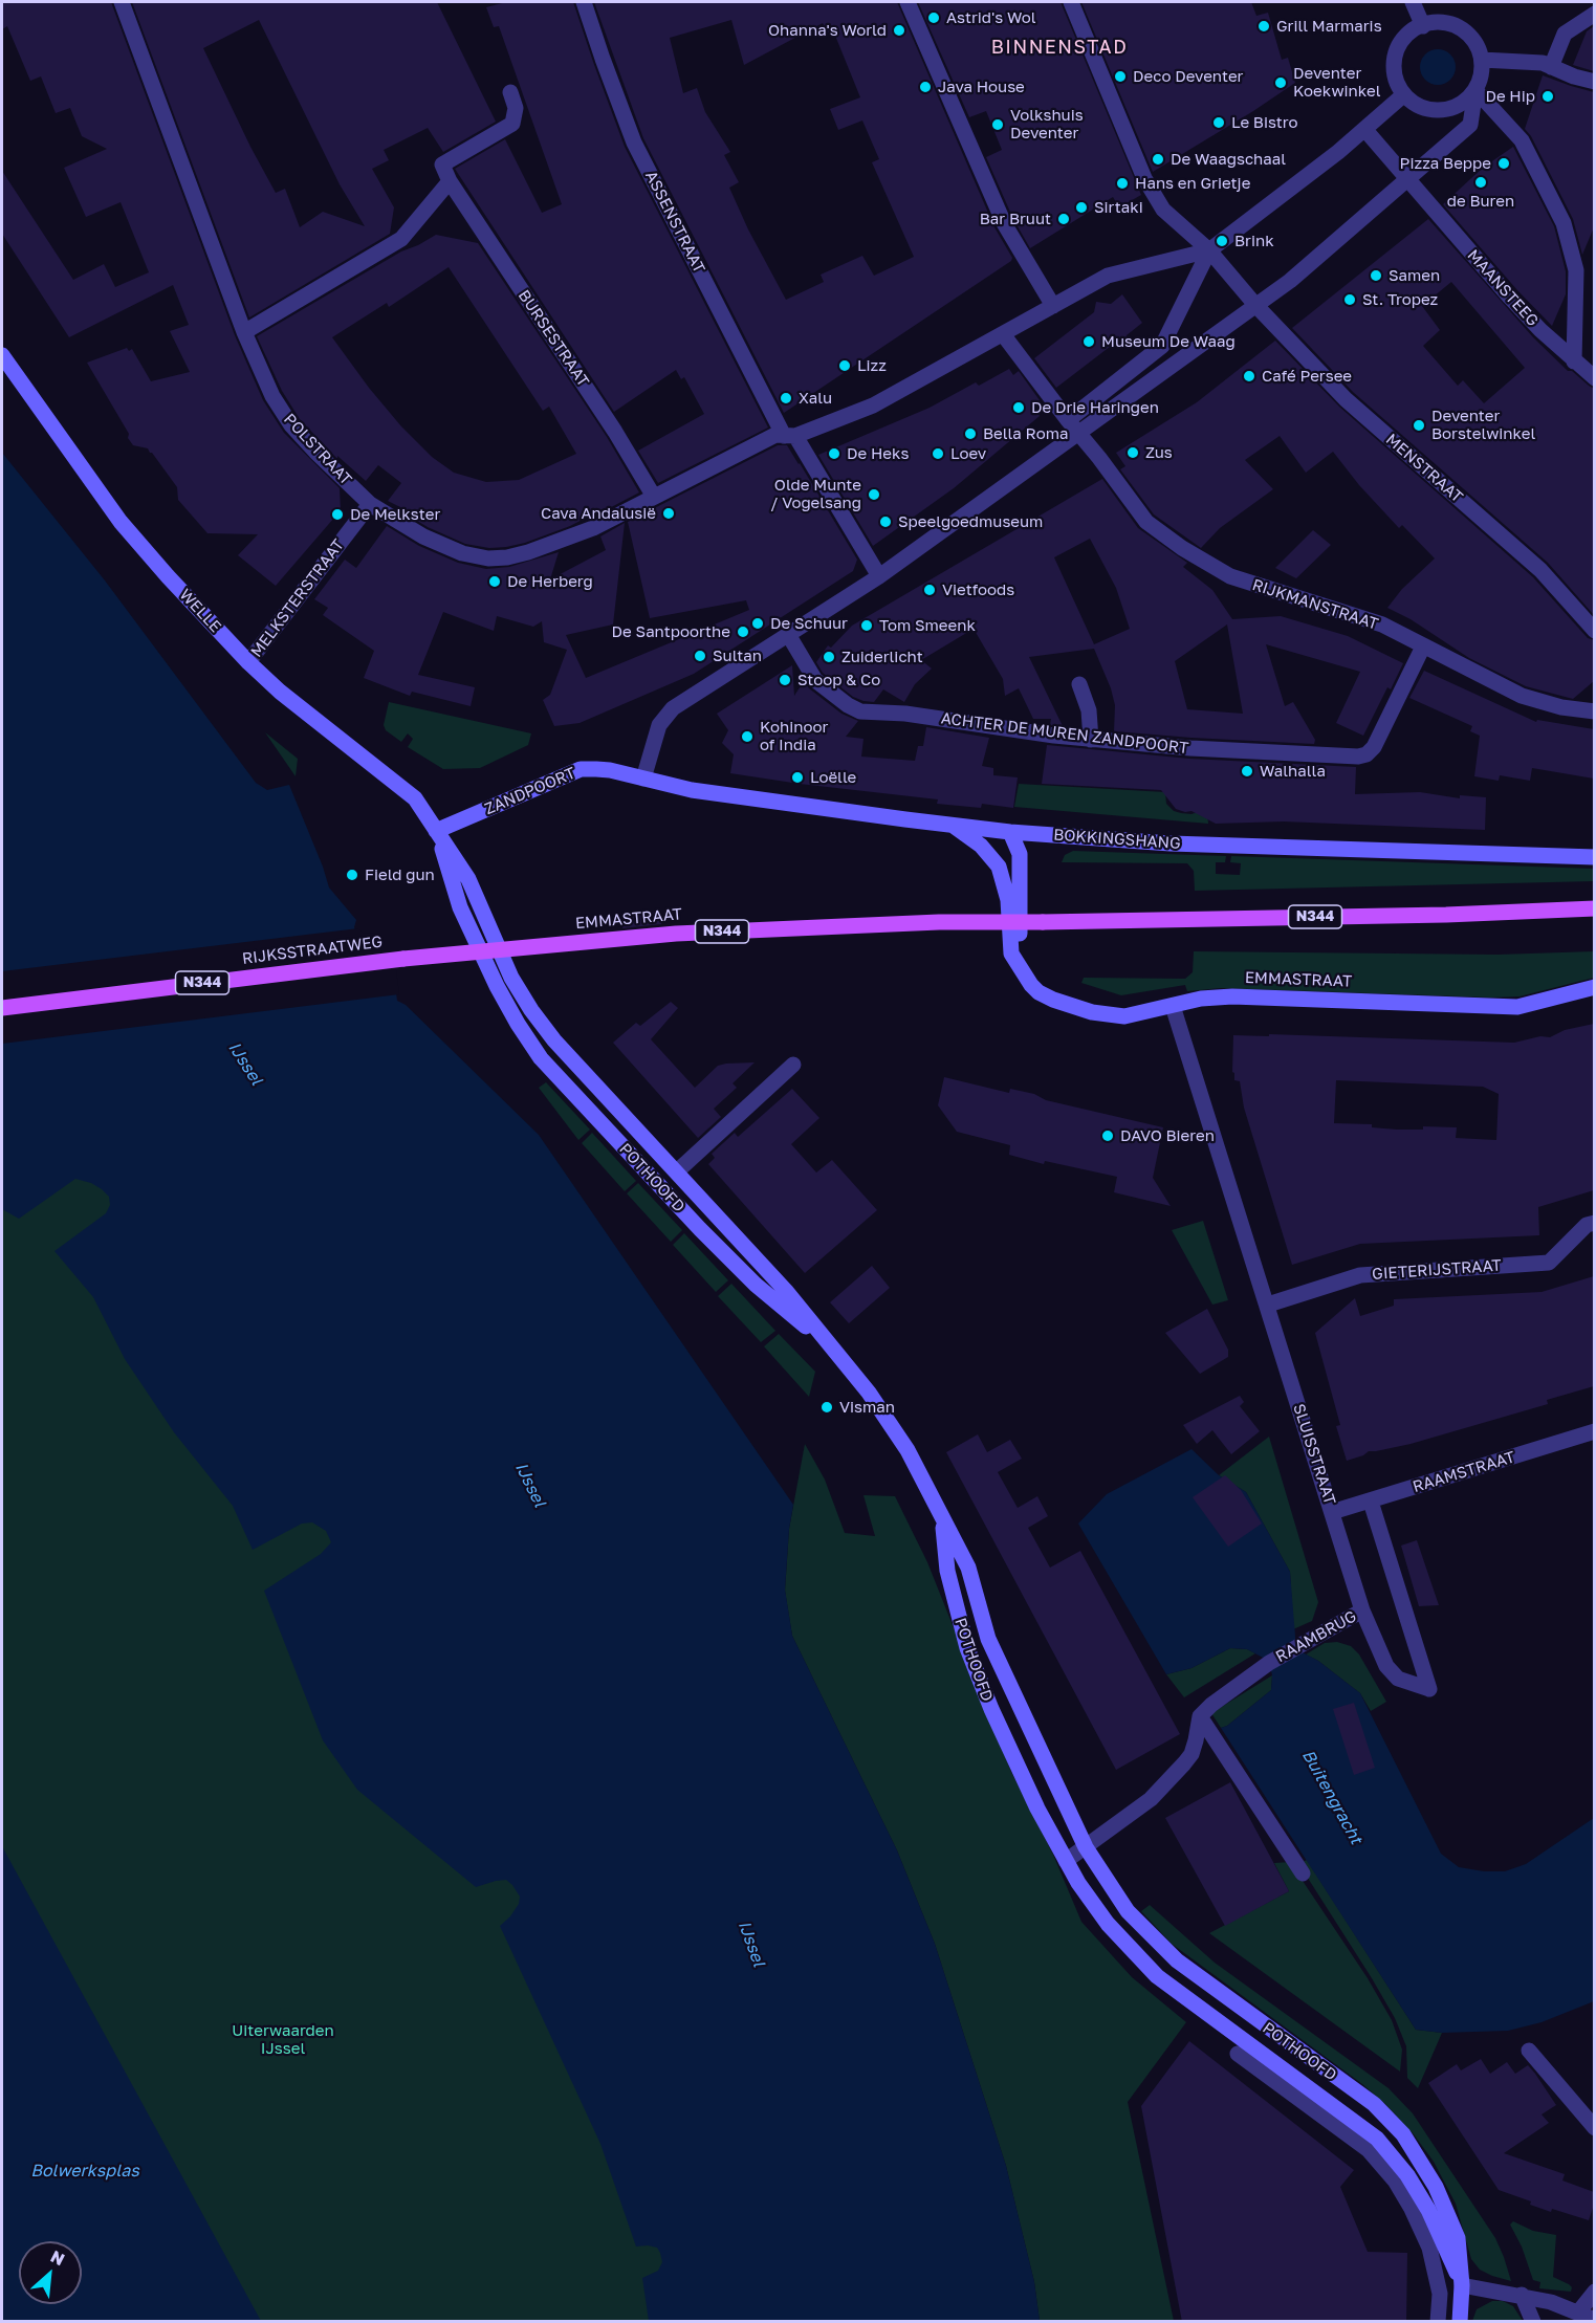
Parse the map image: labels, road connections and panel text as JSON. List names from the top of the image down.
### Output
{
  "streets": {
    "main road": ["N344", "EMMASTRAAT", "RIJKSSTRAATWEG"],
    "street": [
      "ASSENSTRAAT",
      "MAANSTEEG",
      "BURSESTRAAT",
      "POLSTRAAT",
      "MENSTRAAT",
      "MELKSTERSTRAAT",
      "RIJKMANSTRAAT",
      "WELLE",
      "ACHTER DE MUREN ZANDPOORT",
      "ZANDPOORT",
      "BOKKINGSHANG",
      "POTHOOFD",
      "GIETERIJSTRAAT",
      "SLUISSTRAAT",
      "RAAMSTRAAT",
      "RAAMBRUG"
    ]
  },
  "crossings": [
    ["ASSENSTRAAT", "POLSTRAAT"],
    ["BURSESTRAAT", "POLSTRAAT"],
    ["POLSTRAAT", "MELKSTERSTRAAT"],
    ["MELKSTERSTRAAT", "WELLE"],
    ["RIJKMANSTRAAT", "ACHTER DE MUREN ZANDPOORT"],
    ["WELLE", "ZANDPOORT"],
    ["WELLE", "POTHOOFD"],
    ["ZANDPOORT", "BOKKINGSHANG"],
    ["BOKKINGSHANG", "EMMASTRAAT"],
    ["EMMASTRAAT", "RIJKSSTRAATWEG"],
    ["EMMASTRAAT", "SLUISSTRAAT"],
    ["GIETERIJSTRAAT", "SLUISSTRAAT"],
    ["SLUISSTRAAT", "RAAMSTRAAT"],
    ["SLUISSTRAAT", "RAAMBRUG"]
  ],
  "districts": ["BINNENSTAD"],
  "water": ["IJssel", "Buitengracht", "Bolwerksplas"],
  "parks": ["Uiterwaarden IJssel"],
  "places": [
    "Astrid's Wol",
    "Grill Marmaris",
    "Ohanna's World",
    "Deco Deventer",
    "Deventer Koekwinkel",
    "Java House",
    "De Hip",
    "Le Bistro",
    "Volkshuis Deventer",
    "De Waagschaal",
    "Pizza Beppe",
    "de Buren",
    "Hans en Grietje",
    "Sirtaki",
    "Bar Bruut",
    "Brink",
    "Samen",
    "St. Tropez",
    "Museum De Waag",
    "Lizz",
    "Café Persee",
    "Xalu",
    "De Drie Haringen",
    "Deventer Borstelwinkel",
    "Bella Roma",
    "Zus",
    "De Heks",
    "Loev",
    "Olde Munte / Vogelsang",
    "Cava Andalusië",
    "De Melkster",
    "Speelgoedmuseum",
    "De Herberg",
    "Vietfoods",
    "De Schuur",
    "Tom Smeenk",
    "De Santpoorthe",
    "Sultan",
    "Zuiderlicht",
    "Stoop & Co",
    "Kohinoor of India",
    "Walhalla",
    "Loëlle",
    "Field gun",
    "DAVO Bieren",
    "Visman"
  ],
  "north": "top right"
}
